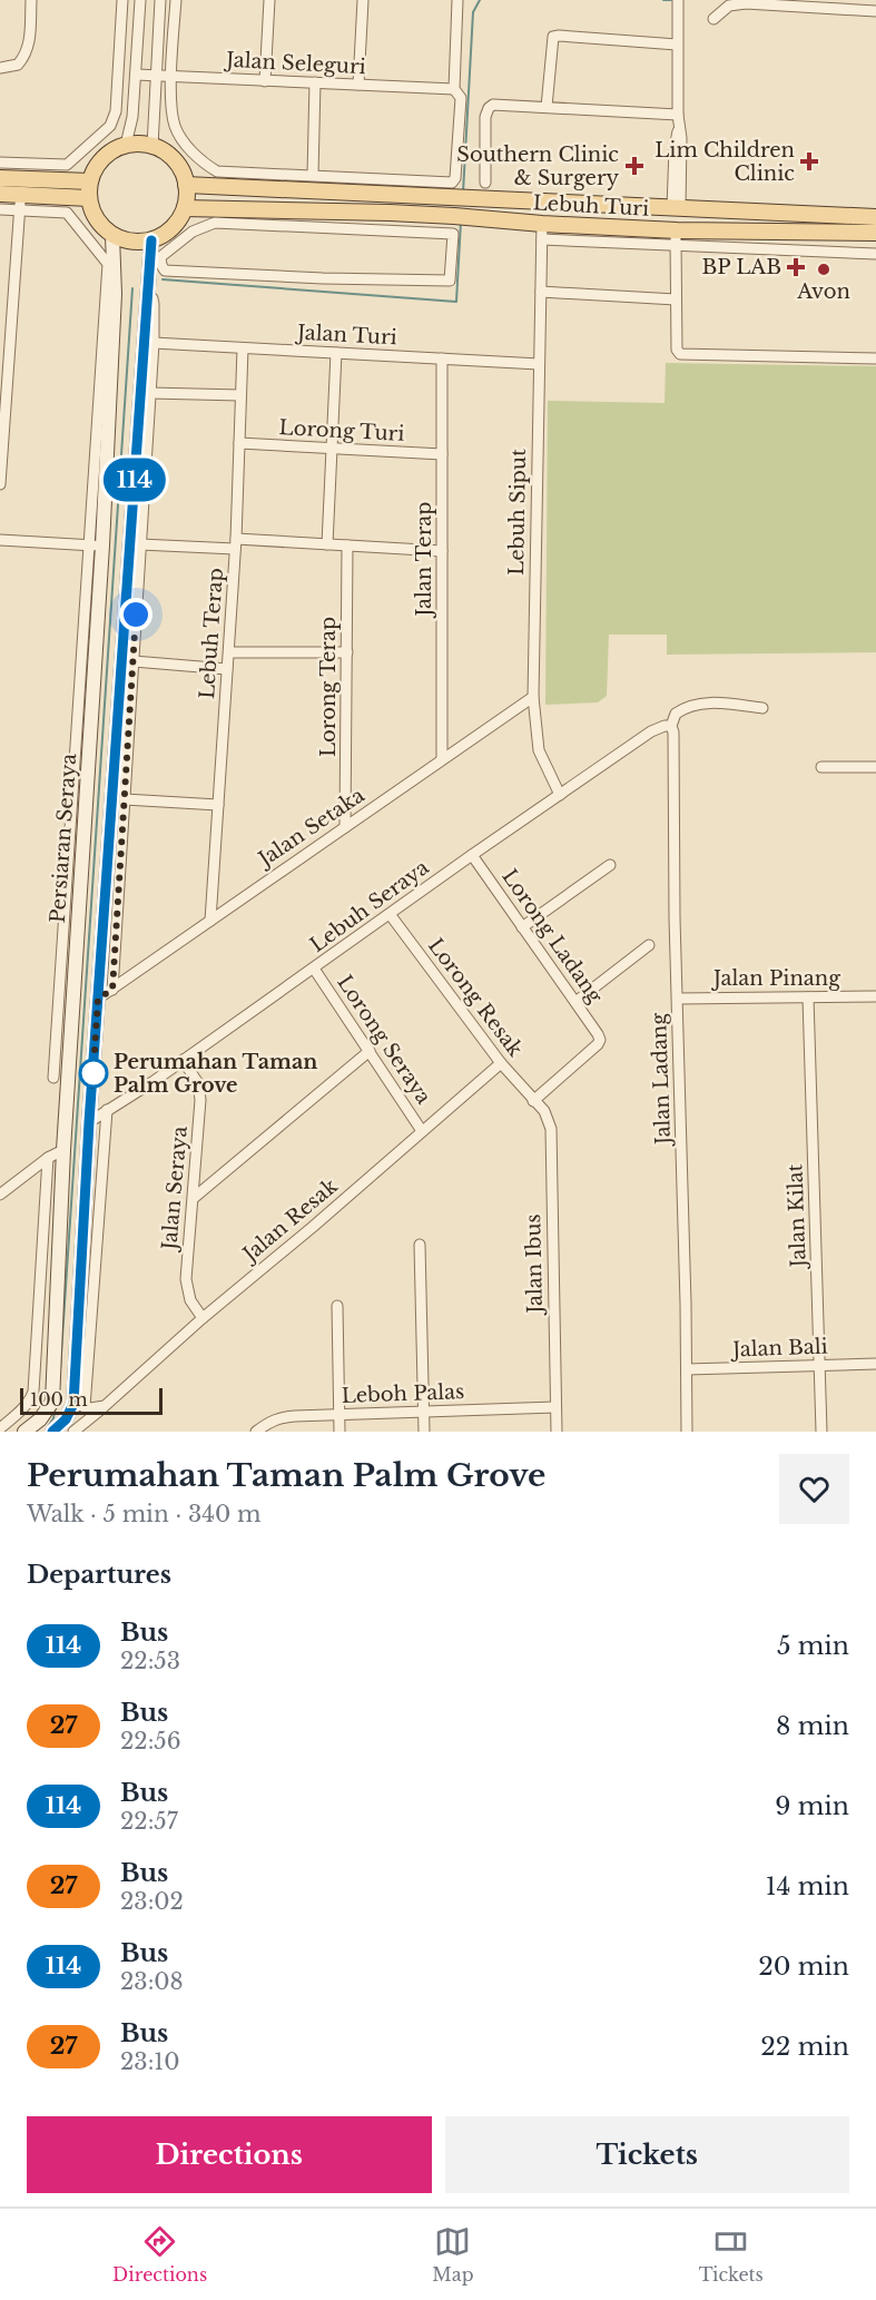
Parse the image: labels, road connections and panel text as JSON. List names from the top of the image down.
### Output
{
  "streets": {
    "main road": ["Lebuh Turi", "Persiaran Seraya"],
    "street": [
      "Jalan Seleguri",
      "Jalan Turi",
      "Lorong Turi",
      "Lebuh Siput",
      "Jalan Terap",
      "Lebuh Terap",
      "Lorong Terap",
      "Jalan Setaka",
      "Lebuh Seraya",
      "Lorong Ladang",
      "Jalan Pinang",
      "Lorong Resak",
      "Lorong Seraya",
      "Jalan Ladang",
      "Jalan Seraya",
      "Jalan Kilat",
      "Jalan Resak",
      "Jalan Ibus",
      "Jalan Bali",
      "Leboh Palas"
    ]
  },
  "crossings": [
    ["Jalan Seleguri", "Lebuh Turi"],
    ["Lebuh Turi", "Lebuh Siput"],
    ["Lebuh Turi", "Persiaran Seraya"],
    ["Jalan Turi", "Lebuh Siput"],
    ["Jalan Turi", "Jalan Terap"],
    ["Jalan Turi", "Lebuh Terap"],
    ["Lorong Turi", "Jalan Terap"],
    ["Lorong Turi", "Lebuh Terap"],
    ["Lebuh Siput", "Jalan Setaka"],
    ["Lebuh Siput", "Lebuh Seraya"],
    ["Jalan Terap", "Jalan Setaka"],
    ["Lebuh Terap", "Jalan Setaka"],
    ["Lorong Terap", "Jalan Setaka"],
    ["Lebuh Seraya", "Lorong Ladang"],
    ["Lebuh Seraya", "Lorong Resak"],
    ["Lebuh Seraya", "Lorong Seraya"],
    ["Lebuh Seraya", "Jalan Ladang"],
    ["Lebuh Seraya", "Jalan Seraya"],
    ["Lorong Ladang", "Lorong Resak"],
    ["Lorong Ladang", "Jalan Ibus"],
    ["Jalan Pinang", "Jalan Ladang"],
    ["Jalan Pinang", "Jalan Kilat"],
    ["Lorong Resak", "Jalan Resak"],
    ["Lorong Resak", "Jalan Ibus"],
    ["Lorong Seraya", "Jalan Resak"],
    ["Jalan Ladang", "Jalan Bali"],
    ["Jalan Seraya", "Jalan Resak"],
    ["Jalan Kilat", "Jalan Bali"],
    ["Jalan Ibus", "Leboh Palas"]
  ],
  "places": {
    "health": ["Lim Children Clinic", "Southern Clinic & Surgery", "BP LAB"],
    "other": ["Avon", "Perumahan Taman Palm Grove"]
  },
  "lines": ["bus line 114"],
  "scale_bar": "100 m",
  "page": {
    "on_map": "114",
    "scale": "100 m",
    "heading": [
      ["Perumahan Taman Palm Grove", "Walk · 5 min · 340 m"],
      "Departures"
    ],
    "list": [
      {
        "mark": "114",
        "name": "Bus",
        "note": "22:53",
        "value": "5 min"
      },
      {
        "mark": "27",
        "name": "Bus",
        "note": "22:56",
        "value": "8 min"
      },
      {
        "mark": "114",
        "name": "Bus",
        "note": "22:57",
        "value": "9 min"
      },
      {
        "mark": "27",
        "name": "Bus",
        "note": "23:02",
        "value": "14 min"
      },
      {
        "mark": "114",
        "name": "Bus",
        "note": "23:08",
        "value": "20 min"
      },
      {
        "mark": "27",
        "name": "Bus",
        "note": "23:10",
        "value": "22 min"
      }
    ],
    "buttons": ["Directions", "Tickets"],
    "tabs": ["Directions", "Map", "Tickets"]
  }
}
